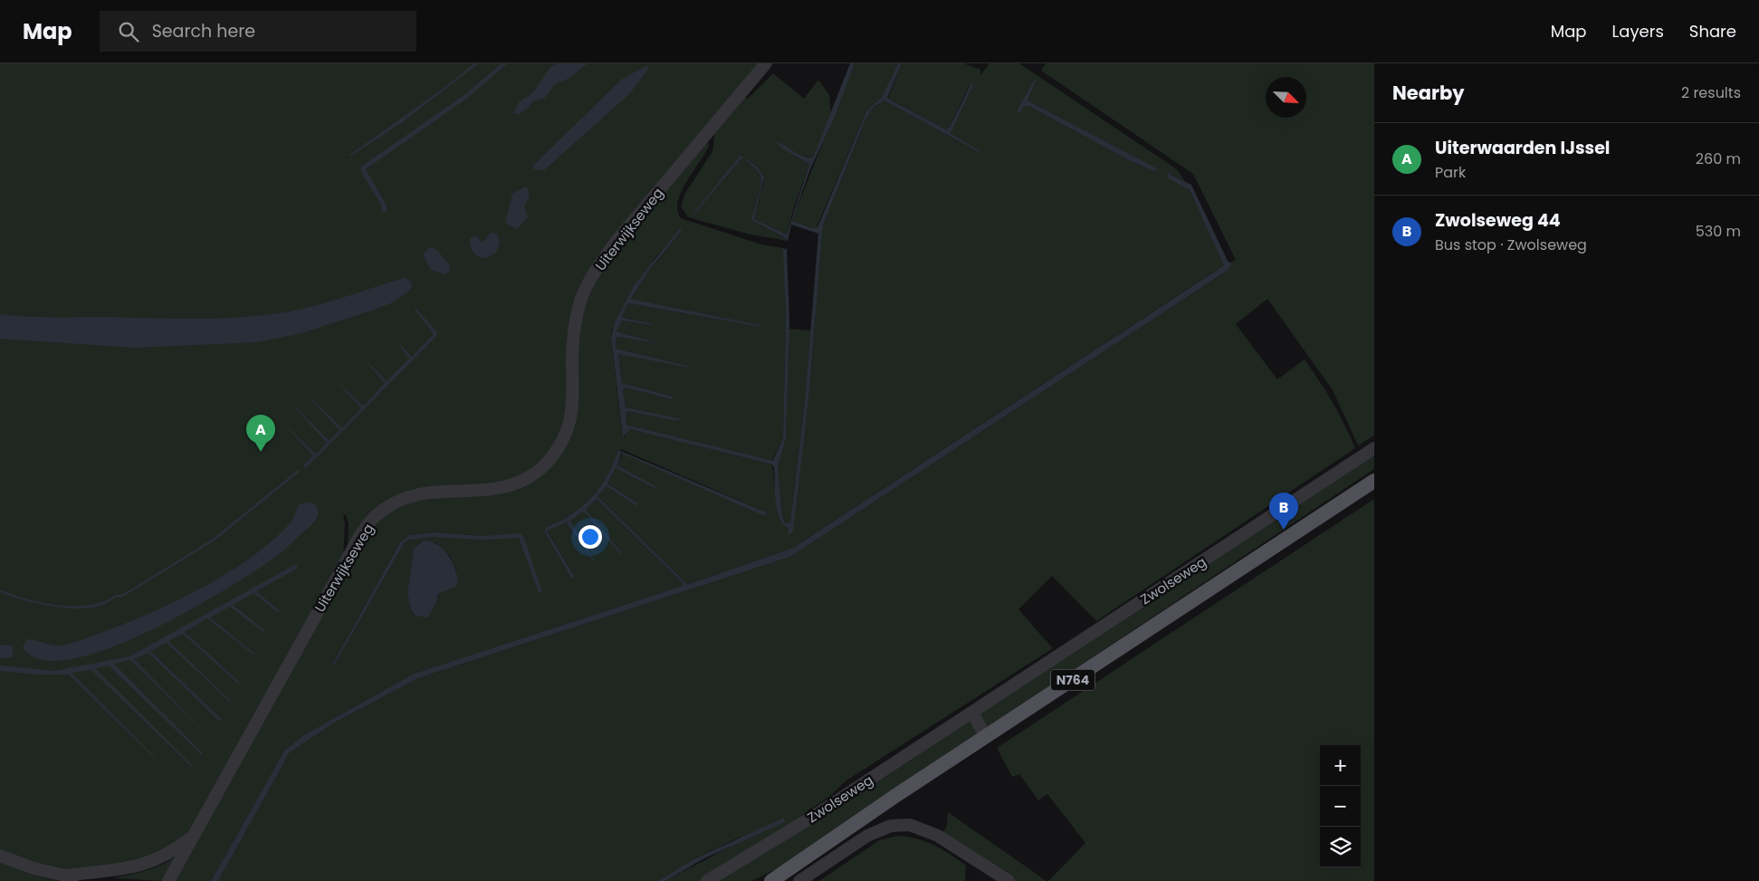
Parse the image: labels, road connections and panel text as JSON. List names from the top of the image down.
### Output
{
  "streets": {
    "main road": ["Zwolseweg", "N764"],
    "street": ["Uiterwijkseweg"]
  },
  "north": "bottom right",
  "page": {
    "header": "Map",
    "search": "Search here",
    "nav": ["Map", "Layers", "Share"],
    "heading": ["Nearby", "2 results"],
    "list": [
      {
        "mark": "A",
        "name": "Uiterwaarden IJssel",
        "note": "Park",
        "value": "260 m"
      },
      {
        "mark": "B",
        "name": "Zwolseweg 44",
        "note": "Bus stop · Zwolseweg",
        "value": "530 m"
      }
    ],
    "pins": ["A", "B"],
    "map_buttons": ["+", "−"]
  }
}
